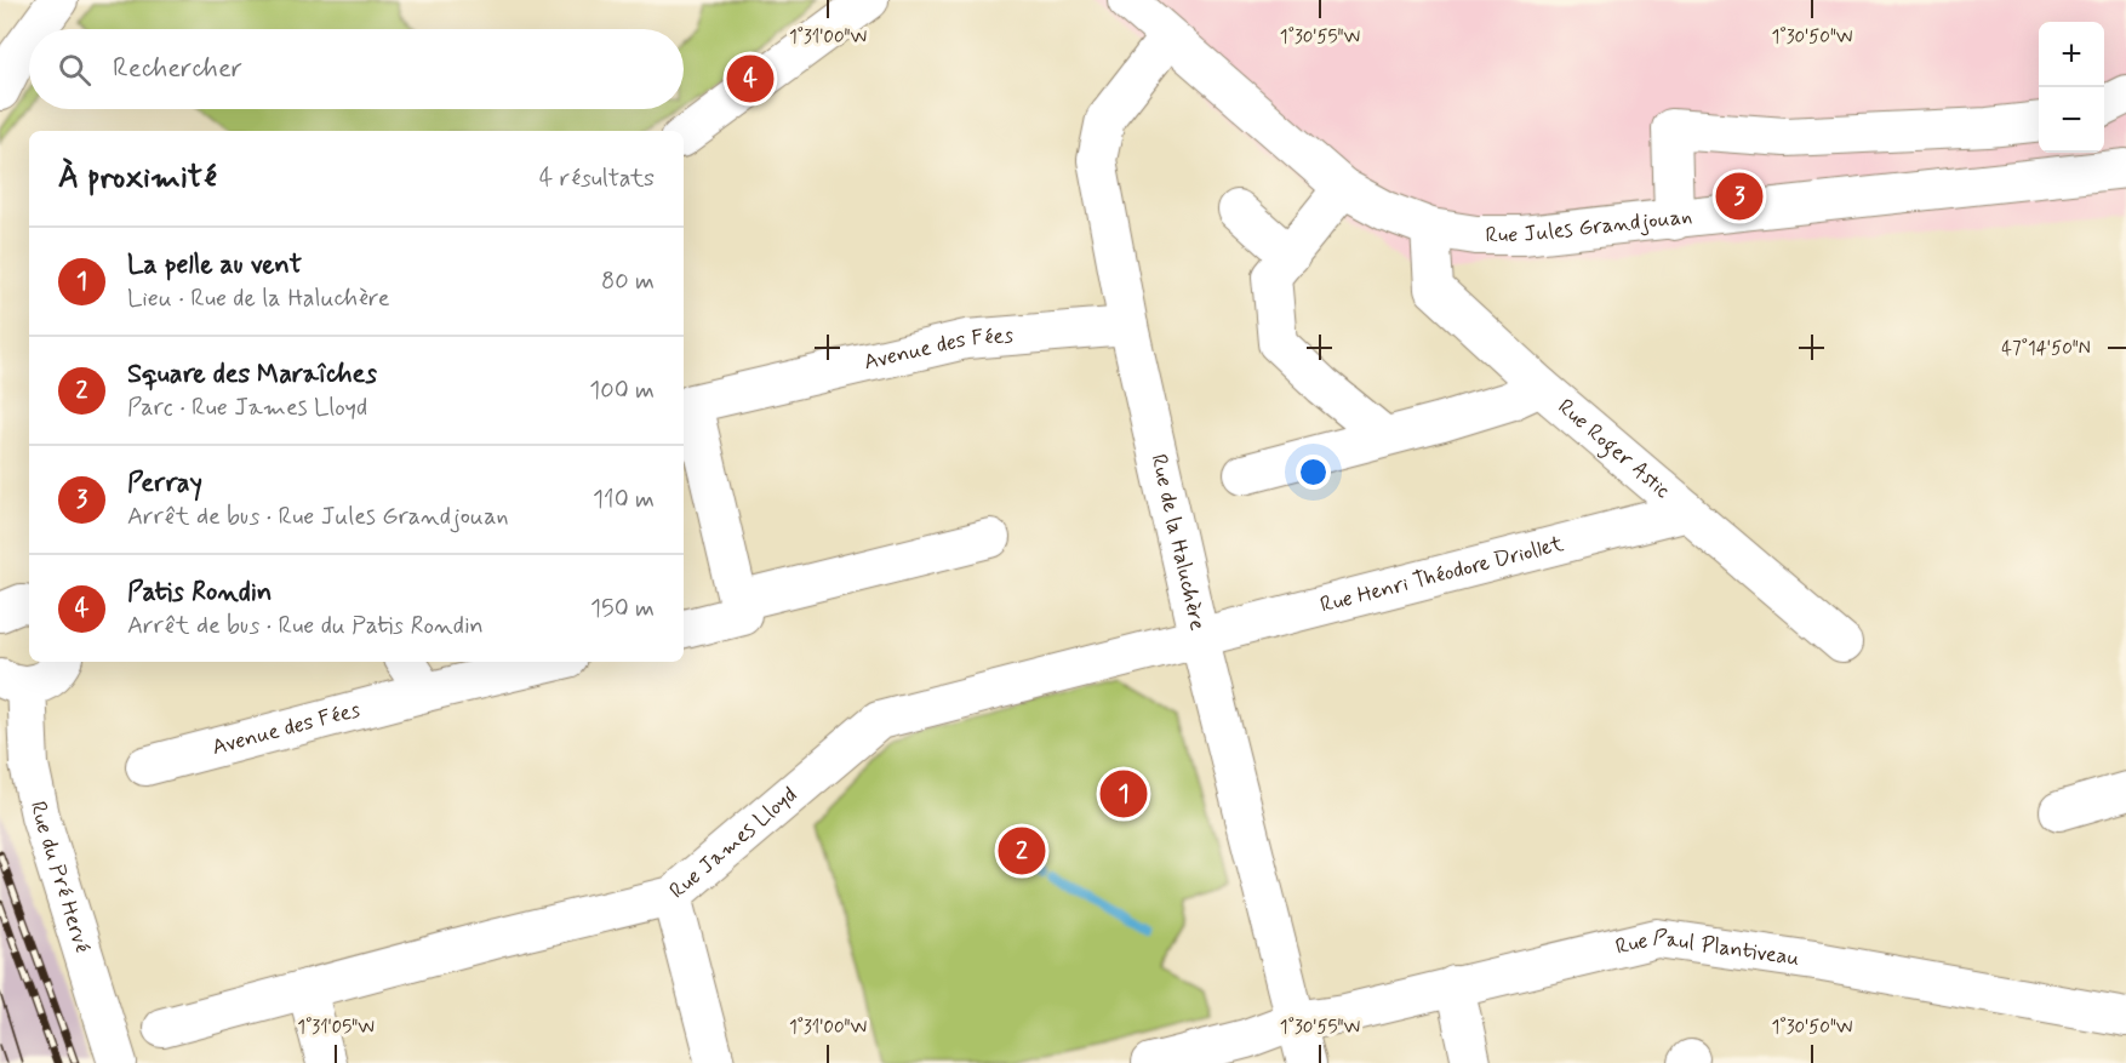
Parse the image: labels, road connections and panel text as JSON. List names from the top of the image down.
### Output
{
  "streets": {
    "street": [
      "Rue Jules Grandjouan",
      "Avenue des Fées",
      "Rue Roger Astic",
      "Rue de la Haluchère",
      "Rue Henri Théodore Driollet",
      "Rue James Lloyd",
      "Rue du Pré Hervé",
      "Rue Paul Plantiveau"
    ]
  },
  "crossings": [
    ["Rue Jules Grandjouan", "Rue Roger Astic"],
    ["Rue Jules Grandjouan", "Rue de la Haluchère"],
    ["Avenue des Fées", "Rue de la Haluchère"],
    ["Rue Roger Astic", "Rue Henri Théodore Driollet"],
    ["Rue de la Haluchère", "Rue Henri Théodore Driollet"],
    ["Rue de la Haluchère", "Rue James Lloyd"],
    ["Rue de la Haluchère", "Rue Paul Plantiveau"],
    ["Rue Henri Théodore Driollet", "Rue James Lloyd"]
  ],
  "page": {
    "map_buttons": ["+", "−"],
    "search": "Rechercher",
    "pins": [
      "4",
      "3",
      "1",
      "2"
    ],
    "heading": ["À proximité", "4 résultats"],
    "list": [
      {
        "mark": "1",
        "name": "La pelle au vent",
        "note": "Lieu · Rue de la Haluchère",
        "value": "80 m"
      },
      {
        "mark": "2",
        "name": "Square des Maraîches",
        "note": "Parc · Rue James Lloyd",
        "value": "100 m"
      },
      {
        "mark": "3",
        "name": "Perray",
        "note": "Arrêt de bus · Rue Jules Grandjouan",
        "value": "110 m"
      },
      {
        "mark": "4",
        "name": "Patis Rondin",
        "note": "Arrêt de bus · Rue du Patis Rondin",
        "value": "150 m"
      }
    ]
  },
  "coordinates": [
    "1°31'00\"W",
    "1°30'55\"W",
    "1°30'50\"W",
    "47°14'50\"N",
    "1°31'05\"W"
  ]
}
